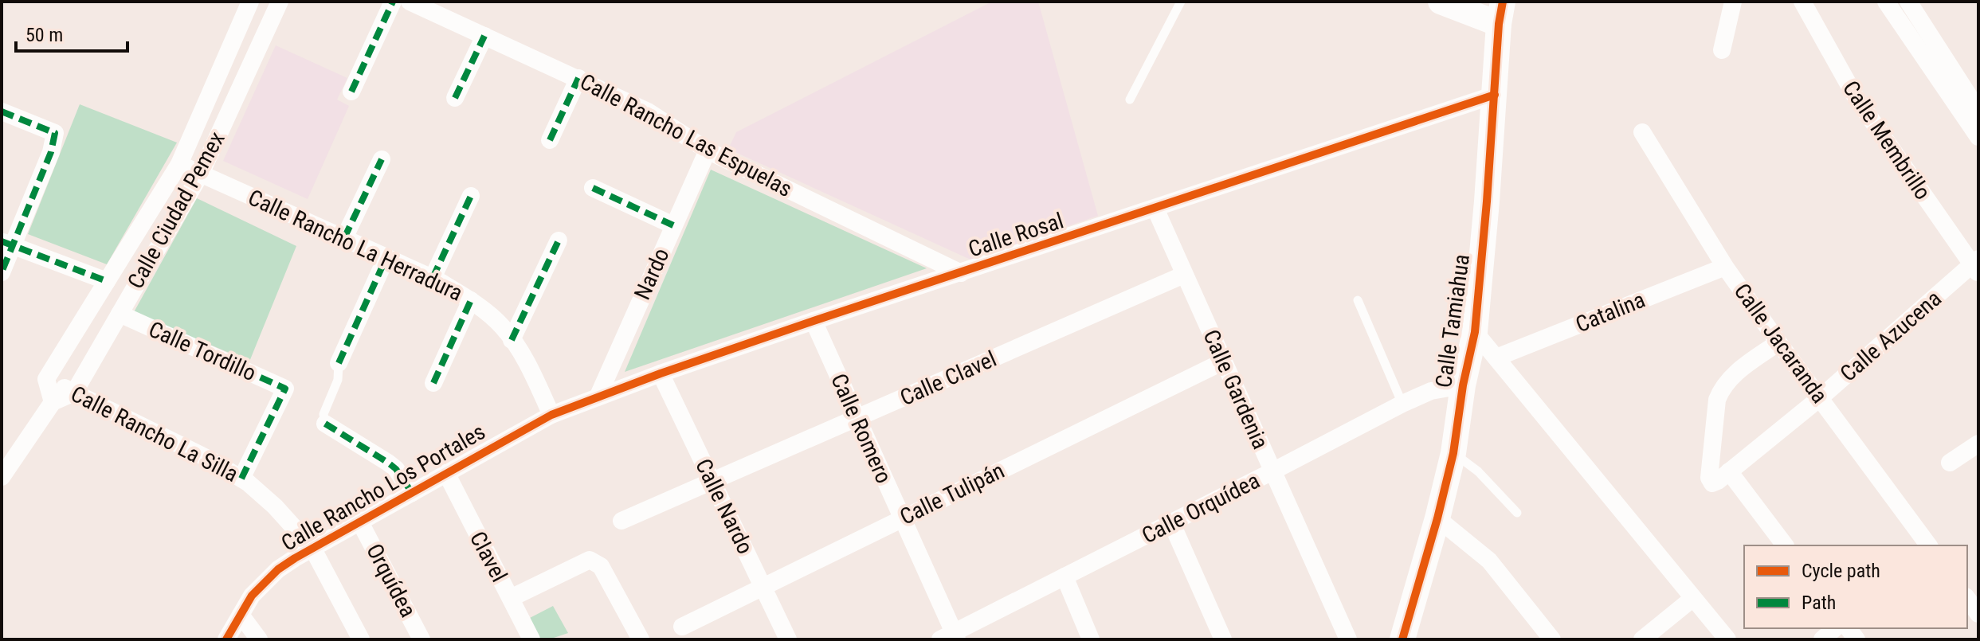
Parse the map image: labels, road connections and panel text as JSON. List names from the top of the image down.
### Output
{
  "streets": {
    "street": [
      "Calle Rancho Las Espuelas",
      "Calle Membrillo",
      "Calle Ciudad Pemex",
      "Calle Rosal",
      "Calle Rancho La Herradura",
      "Nardo",
      "Catalina",
      "Calle Tamiahua",
      "Calle Azucena",
      "Calle Jacaranda",
      "Calle Tordillo",
      "Calle Clavel",
      "Calle Gardenia",
      "Calle Romero",
      "Calle Rancho La Silla",
      "Calle Rancho Los Portales",
      "Calle Tulipán",
      "Calle Nardo",
      "Calle Orquídea",
      "Clavel",
      "Orquídea"
    ]
  },
  "crossings": [
    ["Calle Rancho Las Espuelas", "Calle Rosal"],
    ["Calle Rancho Las Espuelas", "Nardo"],
    ["Calle Membrillo", "Calle Azucena"],
    ["Calle Ciudad Pemex", "Calle Rancho La Herradura"],
    ["Calle Ciudad Pemex", "Calle Tordillo"],
    ["Calle Ciudad Pemex", "Calle Rancho La Silla"],
    ["Calle Rosal", "Calle Rancho La Herradura"],
    ["Calle Rosal", "Nardo"],
    ["Calle Rosal", "Calle Tamiahua"],
    ["Calle Rosal", "Calle Gardenia"],
    ["Calle Rosal", "Calle Romero"],
    ["Calle Rosal", "Calle Rancho Los Portales"],
    ["Calle Rosal", "Calle Nardo"],
    ["Calle Rancho La Herradura", "Calle Rancho Los Portales"],
    ["Catalina", "Calle Jacaranda"],
    ["Calle Tamiahua", "Calle Orquídea"],
    ["Calle Azucena", "Calle Jacaranda"],
    ["Calle Tordillo", "Calle Rancho La Silla"],
    ["Calle Clavel", "Calle Gardenia"],
    ["Calle Clavel", "Calle Romero"],
    ["Calle Clavel", "Calle Nardo"],
    ["Calle Gardenia", "Calle Tulipán"],
    ["Calle Gardenia", "Calle Orquídea"],
    ["Calle Romero", "Calle Tulipán"],
    ["Calle Romero", "Calle Orquídea"],
    ["Calle Rancho La Silla", "Calle Rancho Los Portales"],
    ["Calle Rancho Los Portales", "Clavel"],
    ["Calle Rancho Los Portales", "Orquídea"],
    ["Calle Tulipán", "Calle Nardo"]
  ],
  "legend": ["Cycle path", "Path"],
  "scale_bar": "50 m"
}
